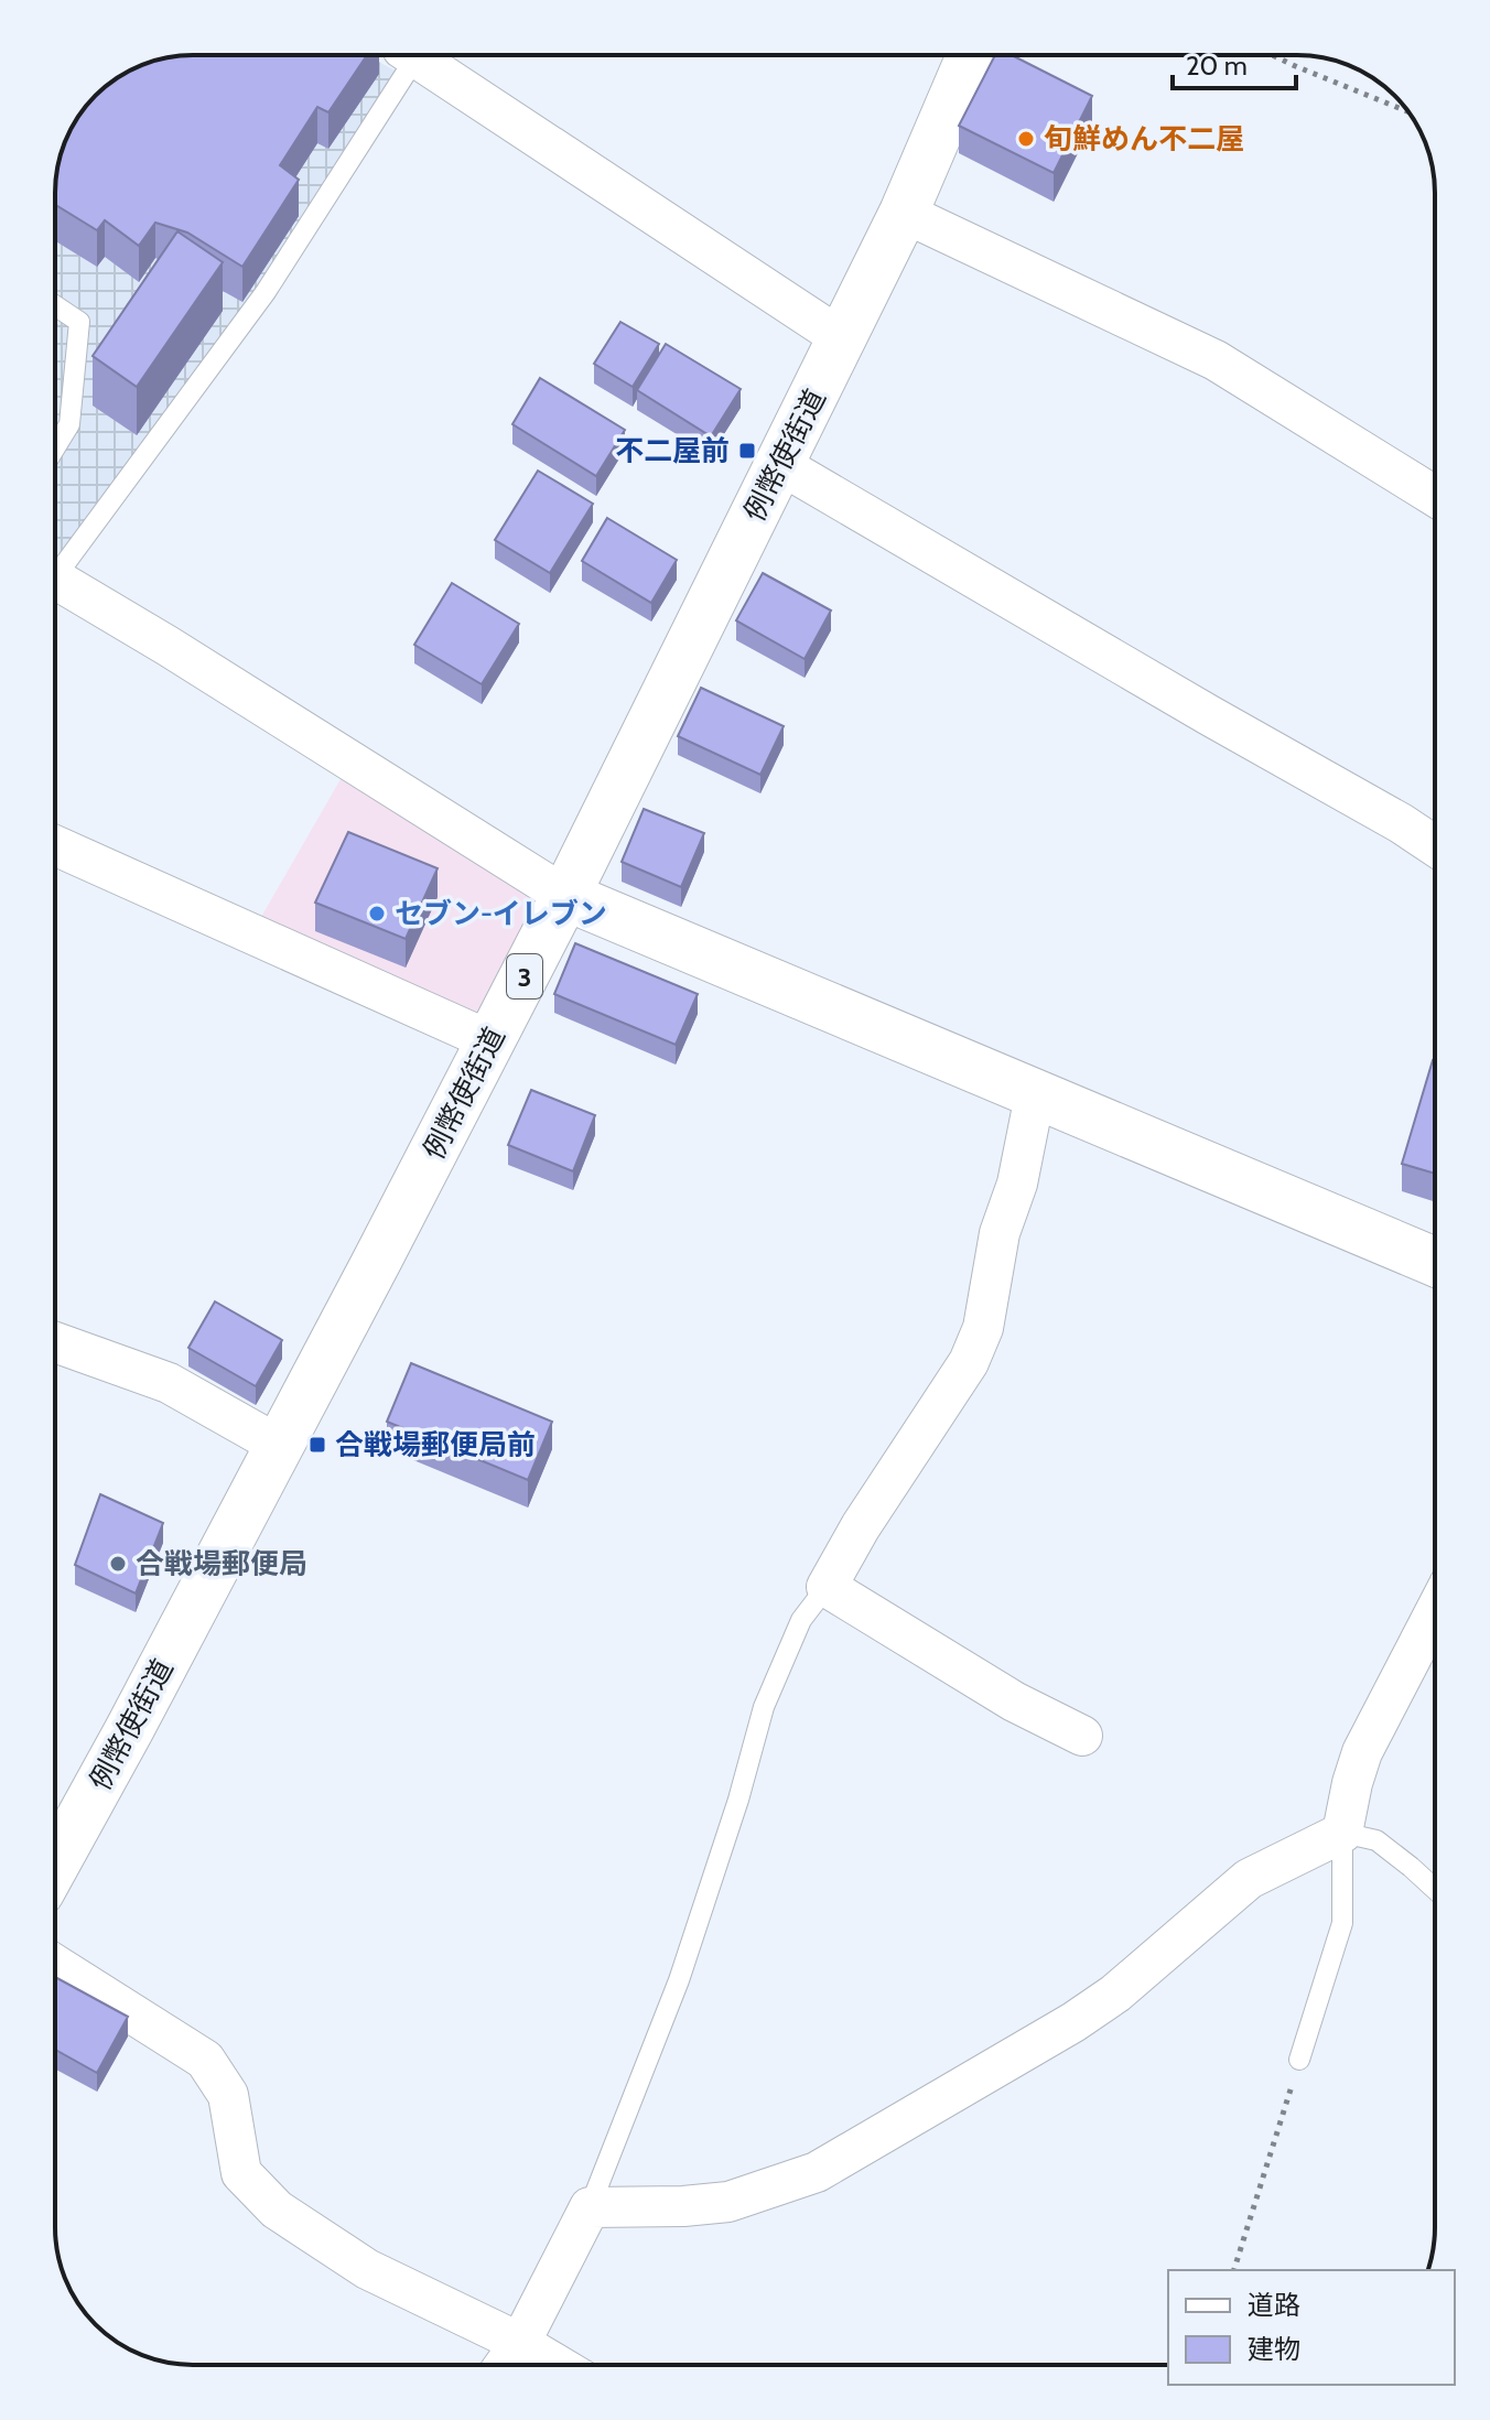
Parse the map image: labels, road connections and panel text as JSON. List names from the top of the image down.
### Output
{
  "streets": {
    "main road": ["例幣使街道", "3"]
  },
  "places": {
    "other": ["旬鮮めん不二屋", "セブン-イレブン", "合戦場郵便局"],
    "transit": ["不二屋前", "合戦場郵便局前"]
  },
  "legend": ["道路", "建物"],
  "scale_bar": "20 m"
}
